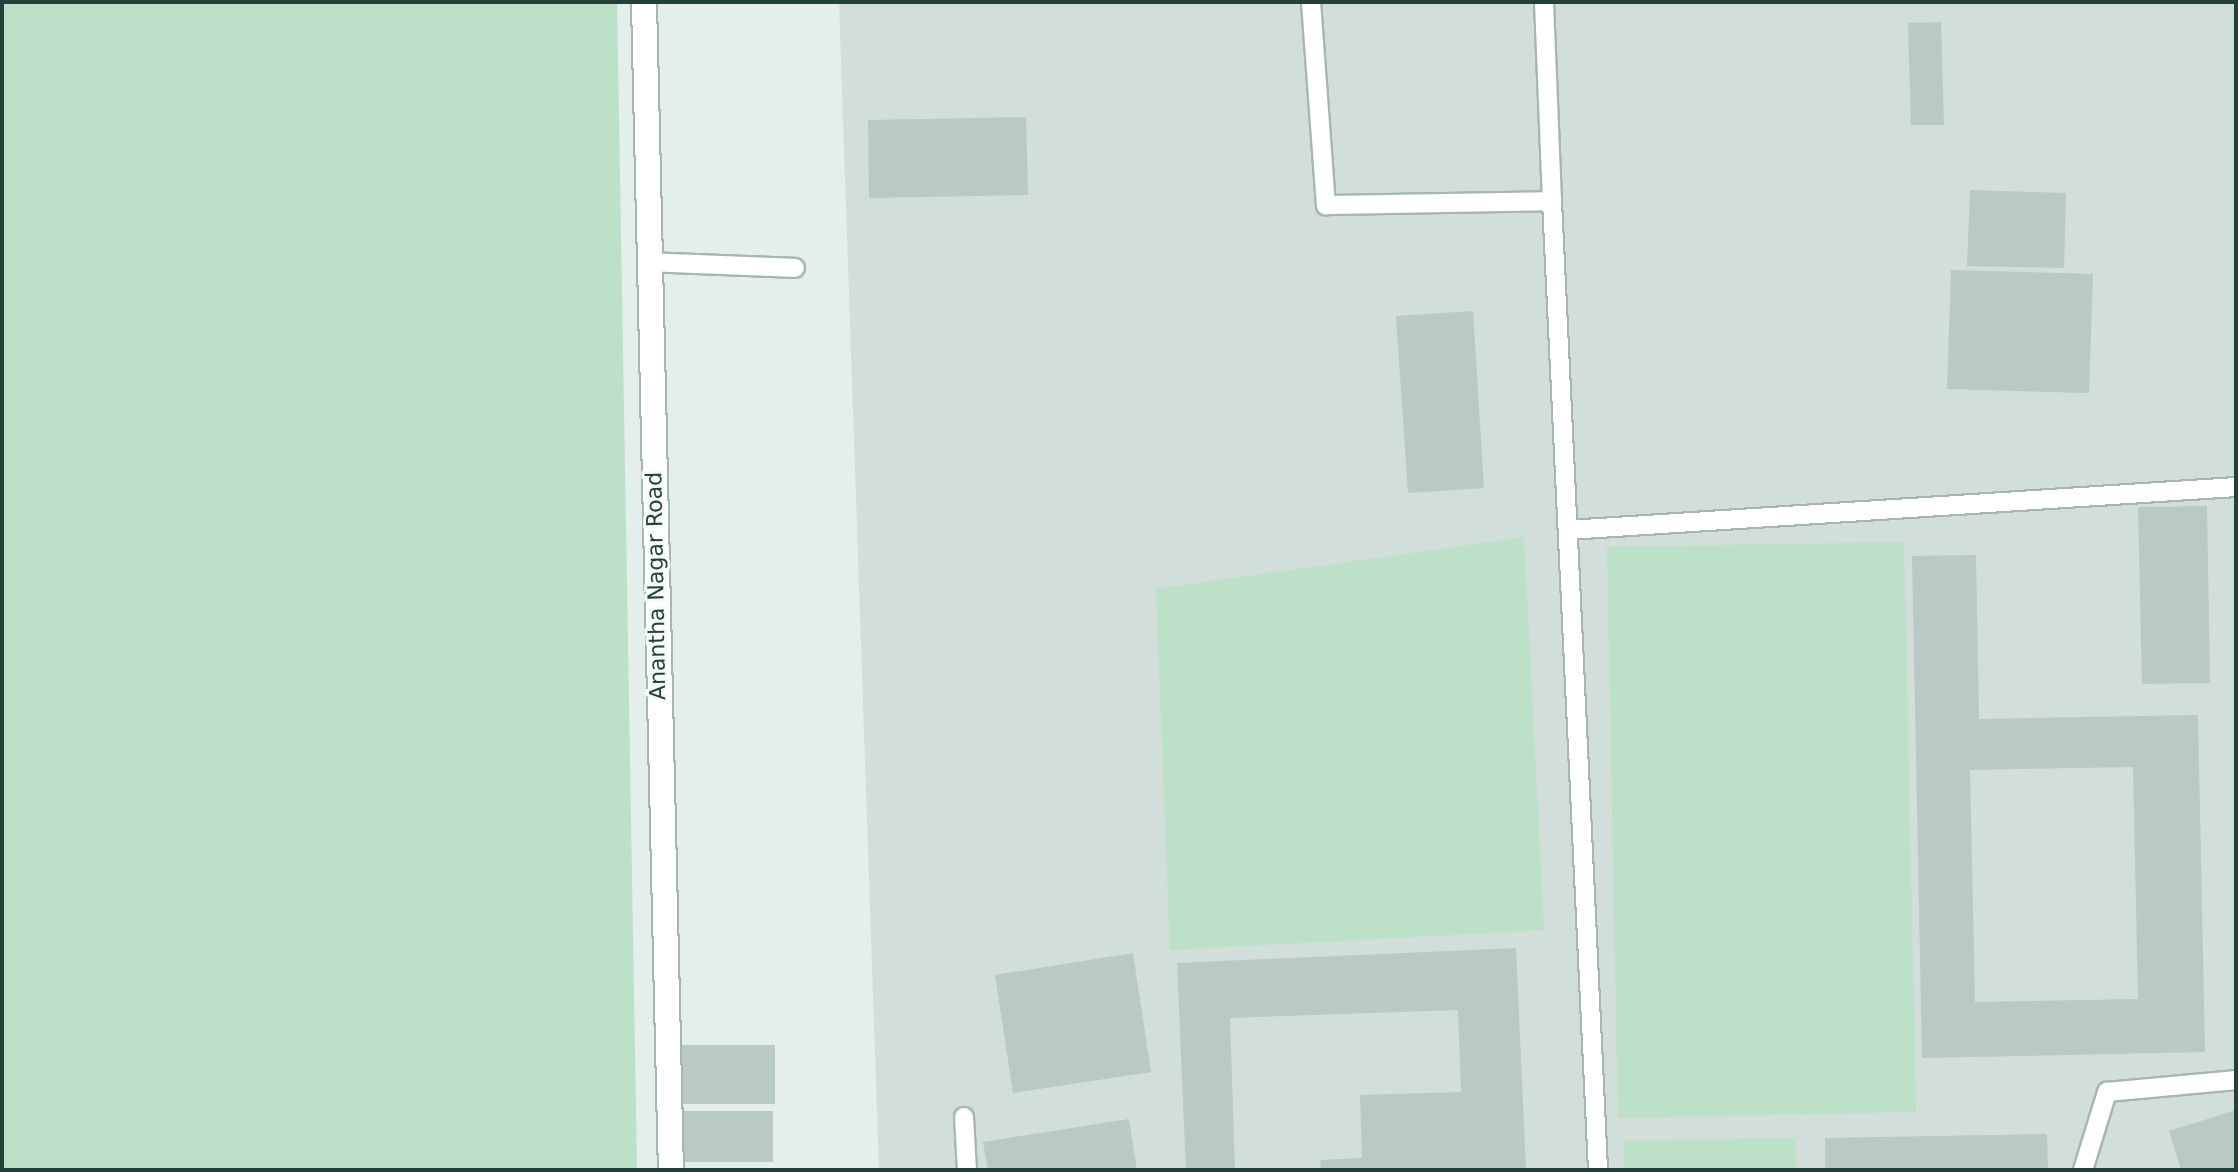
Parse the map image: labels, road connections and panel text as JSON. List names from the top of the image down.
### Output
{
  "streets": {
    "street": ["Anantha Nagar Road"]
  }
}
